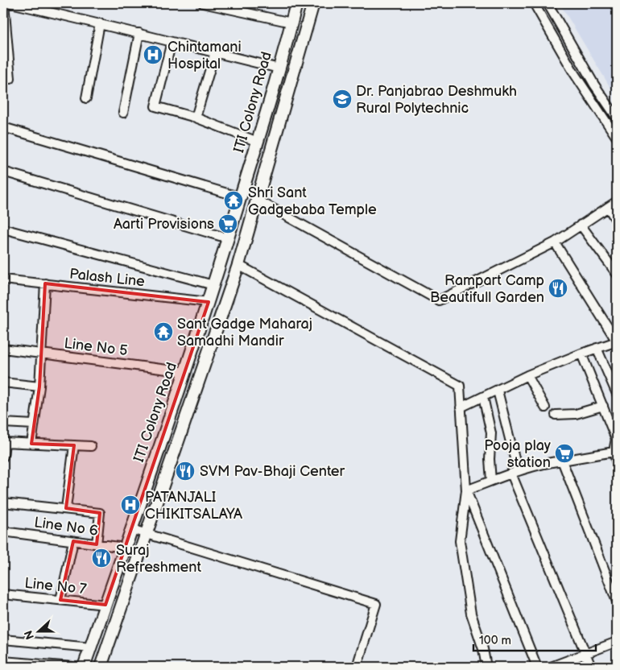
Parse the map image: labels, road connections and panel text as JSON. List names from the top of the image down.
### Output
{
  "streets": {
    "main road": ["ITI Colony Road"],
    "street": [
      "Palash Line",
      "Line No 5",
      "Line No 6",
      "Line No 7"
    ]
  },
  "crossings": [
    ["ITI Colony Road", "Palash Line"],
    ["ITI Colony Road", "Line No 5"],
    ["ITI Colony Road", "Line No 6"],
    ["ITI Colony Road", "Line No 7"]
  ],
  "places": {
    "hospital": ["Chintamani Hospital", "PATANJALI CHIKITSALAYA"],
    "school or university": ["Dr. Panjabrao Deshmukh Rural Polytechnic"],
    "temple": ["Shri Sant Gadgebaba Temple", "Sant Gadge Maharaj Samadhi Mandir"],
    "supermarket": ["Aarti Provisions", "Pooja play station"],
    "restaurant": ["Rampart Camp Beautifull Garden", "SVM Pav-Bhaji Center", "Suraj Refreshment"]
  },
  "scale_bar": "100 m",
  "north": "left"
}
